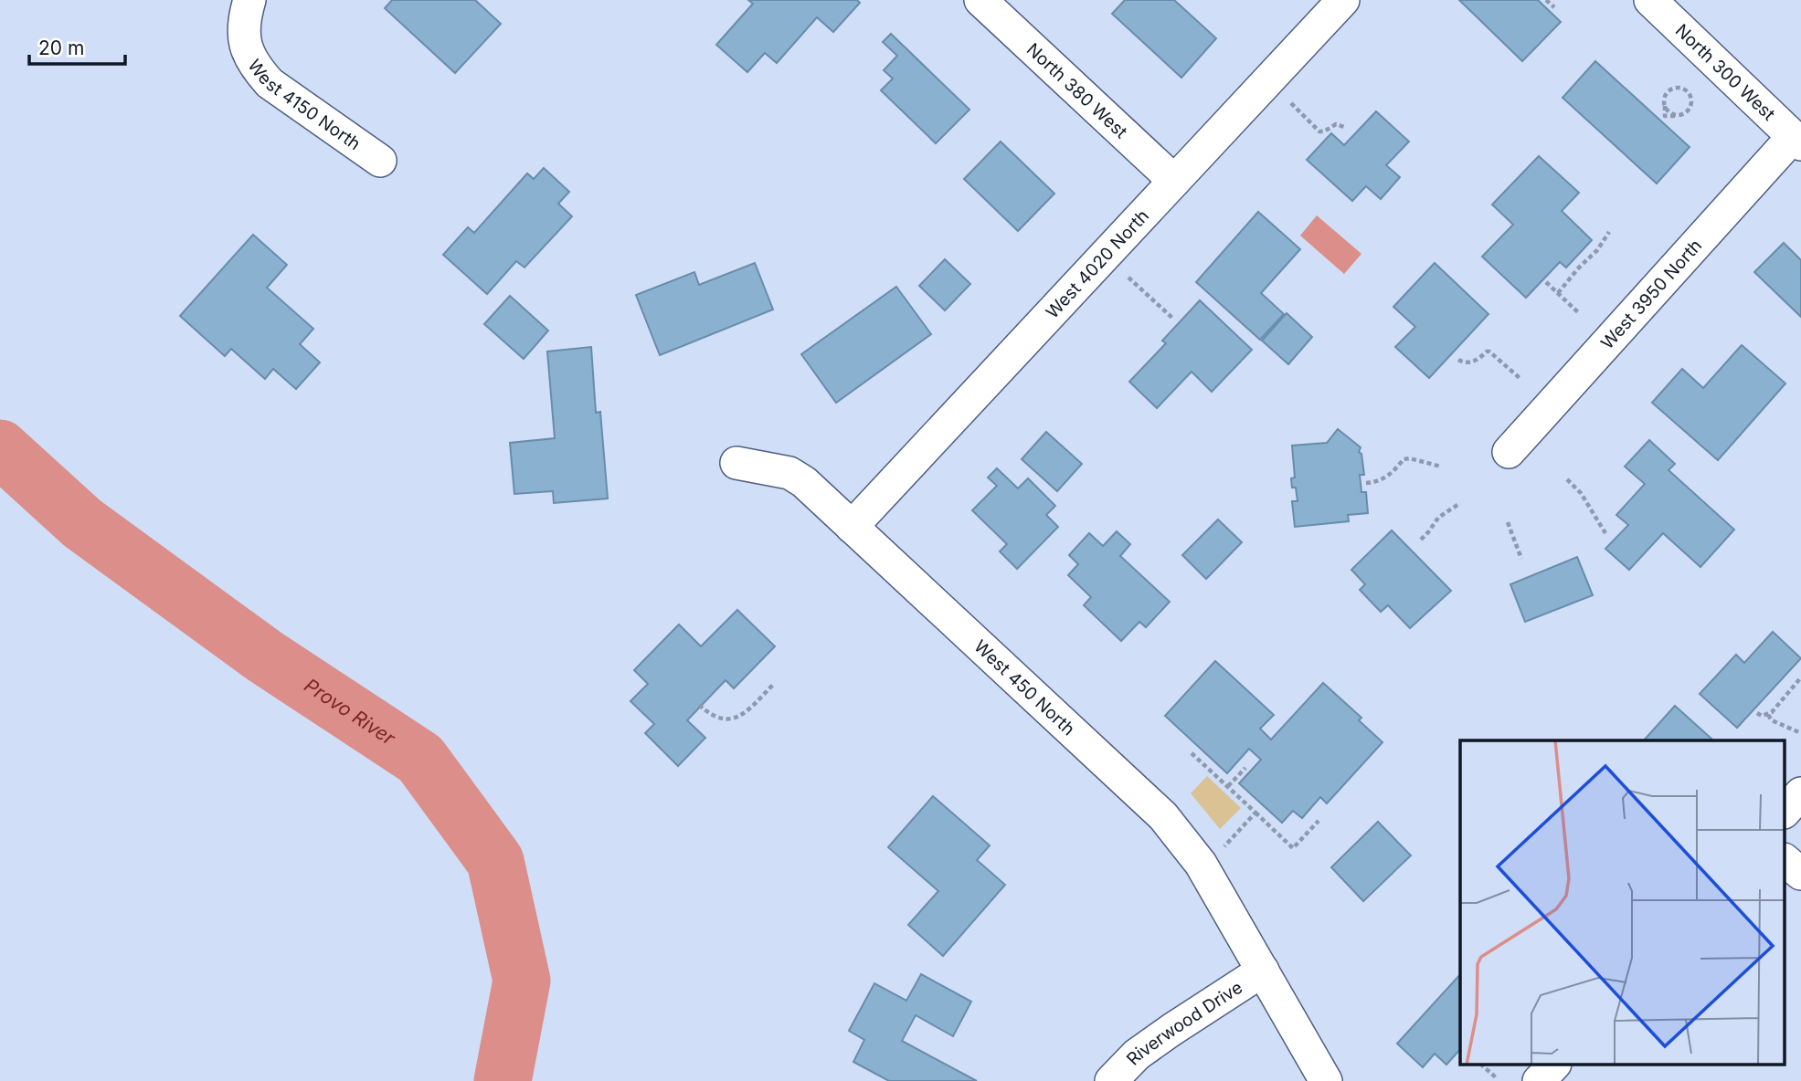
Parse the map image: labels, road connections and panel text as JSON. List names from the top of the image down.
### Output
{
  "streets": {
    "street": [
      "North 300 West",
      "North 380 West",
      "West 4150 North",
      "West 4020 North",
      "West 3950 North",
      "West 450 North",
      "Riverwood Drive"
    ]
  },
  "crossings": [
    ["North 300 West", "West 3950 North"],
    ["North 380 West", "West 4020 North"],
    ["West 4020 North", "West 450 North"],
    ["West 450 North", "Riverwood Drive"]
  ],
  "water": ["Provo River"],
  "scale_bar": "20 m"
}
